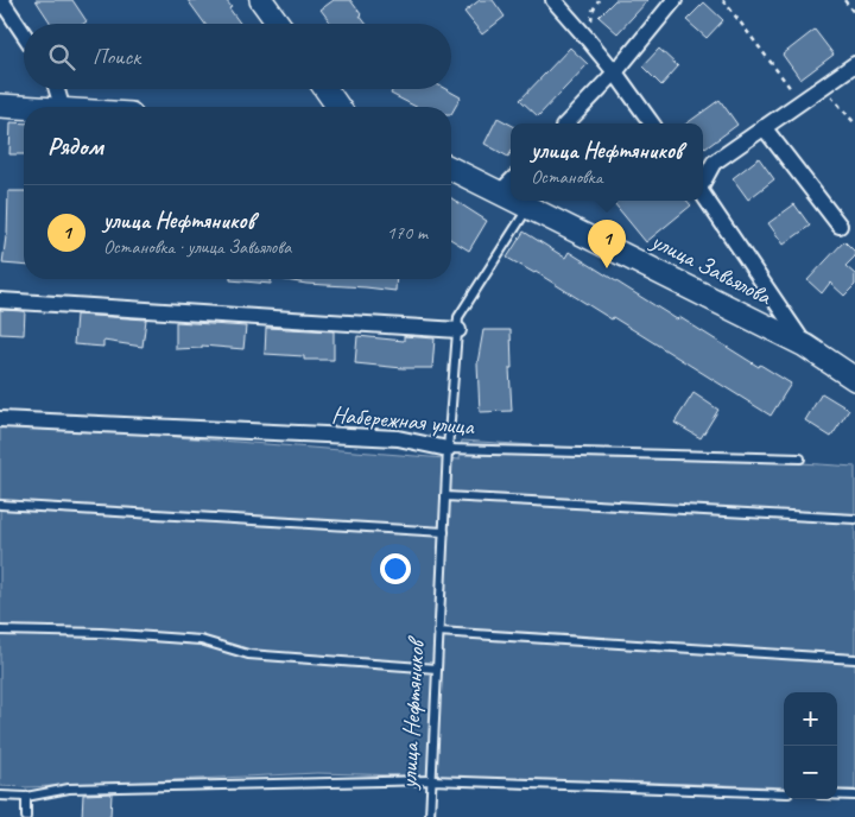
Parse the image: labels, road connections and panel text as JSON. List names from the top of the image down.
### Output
{
  "streets": {
    "street": ["улица Завьялова", "Набережная улица"],
    "lane": ["улица Нефтяников"]
  },
  "crossings": [
    ["улица Завьялова", "улица Нефтяников"],
    ["Набережная улица", "улица Нефтяников"]
  ],
  "page": {
    "search": "Поиск",
    "heading": "Рядом",
    "popup": ["улица Нефтяников", "Остановка"],
    "list": [
      {
        "mark": "1",
        "name": "улица Нефтяников",
        "note": "Остановка · улица Завьялова",
        "value": "170 m"
      }
    ],
    "pins": "1",
    "map_buttons": ["+", "−"]
  }
}
